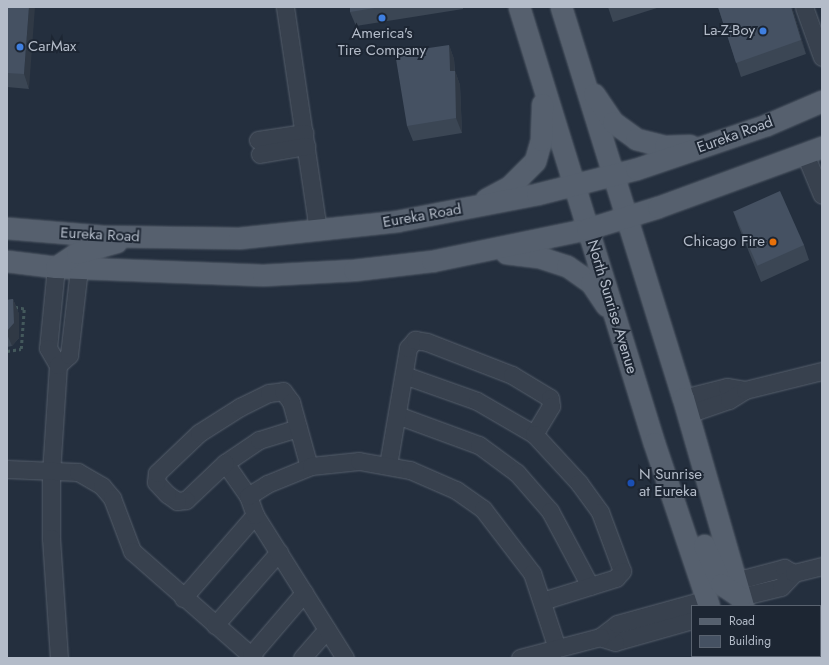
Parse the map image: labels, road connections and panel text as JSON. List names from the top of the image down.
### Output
{
  "streets": {
    "main road": ["Eureka Road", "North Sunrise Avenue"]
  },
  "crossings": [
    ["Eureka Road", "North Sunrise Avenue"]
  ],
  "places": [
    "America's Tire Company",
    "La-Z-Boy",
    "CarMax",
    "Chicago Fire",
    "N Sunrise at Eureka"
  ],
  "legend": ["Road", "Building"]
}
